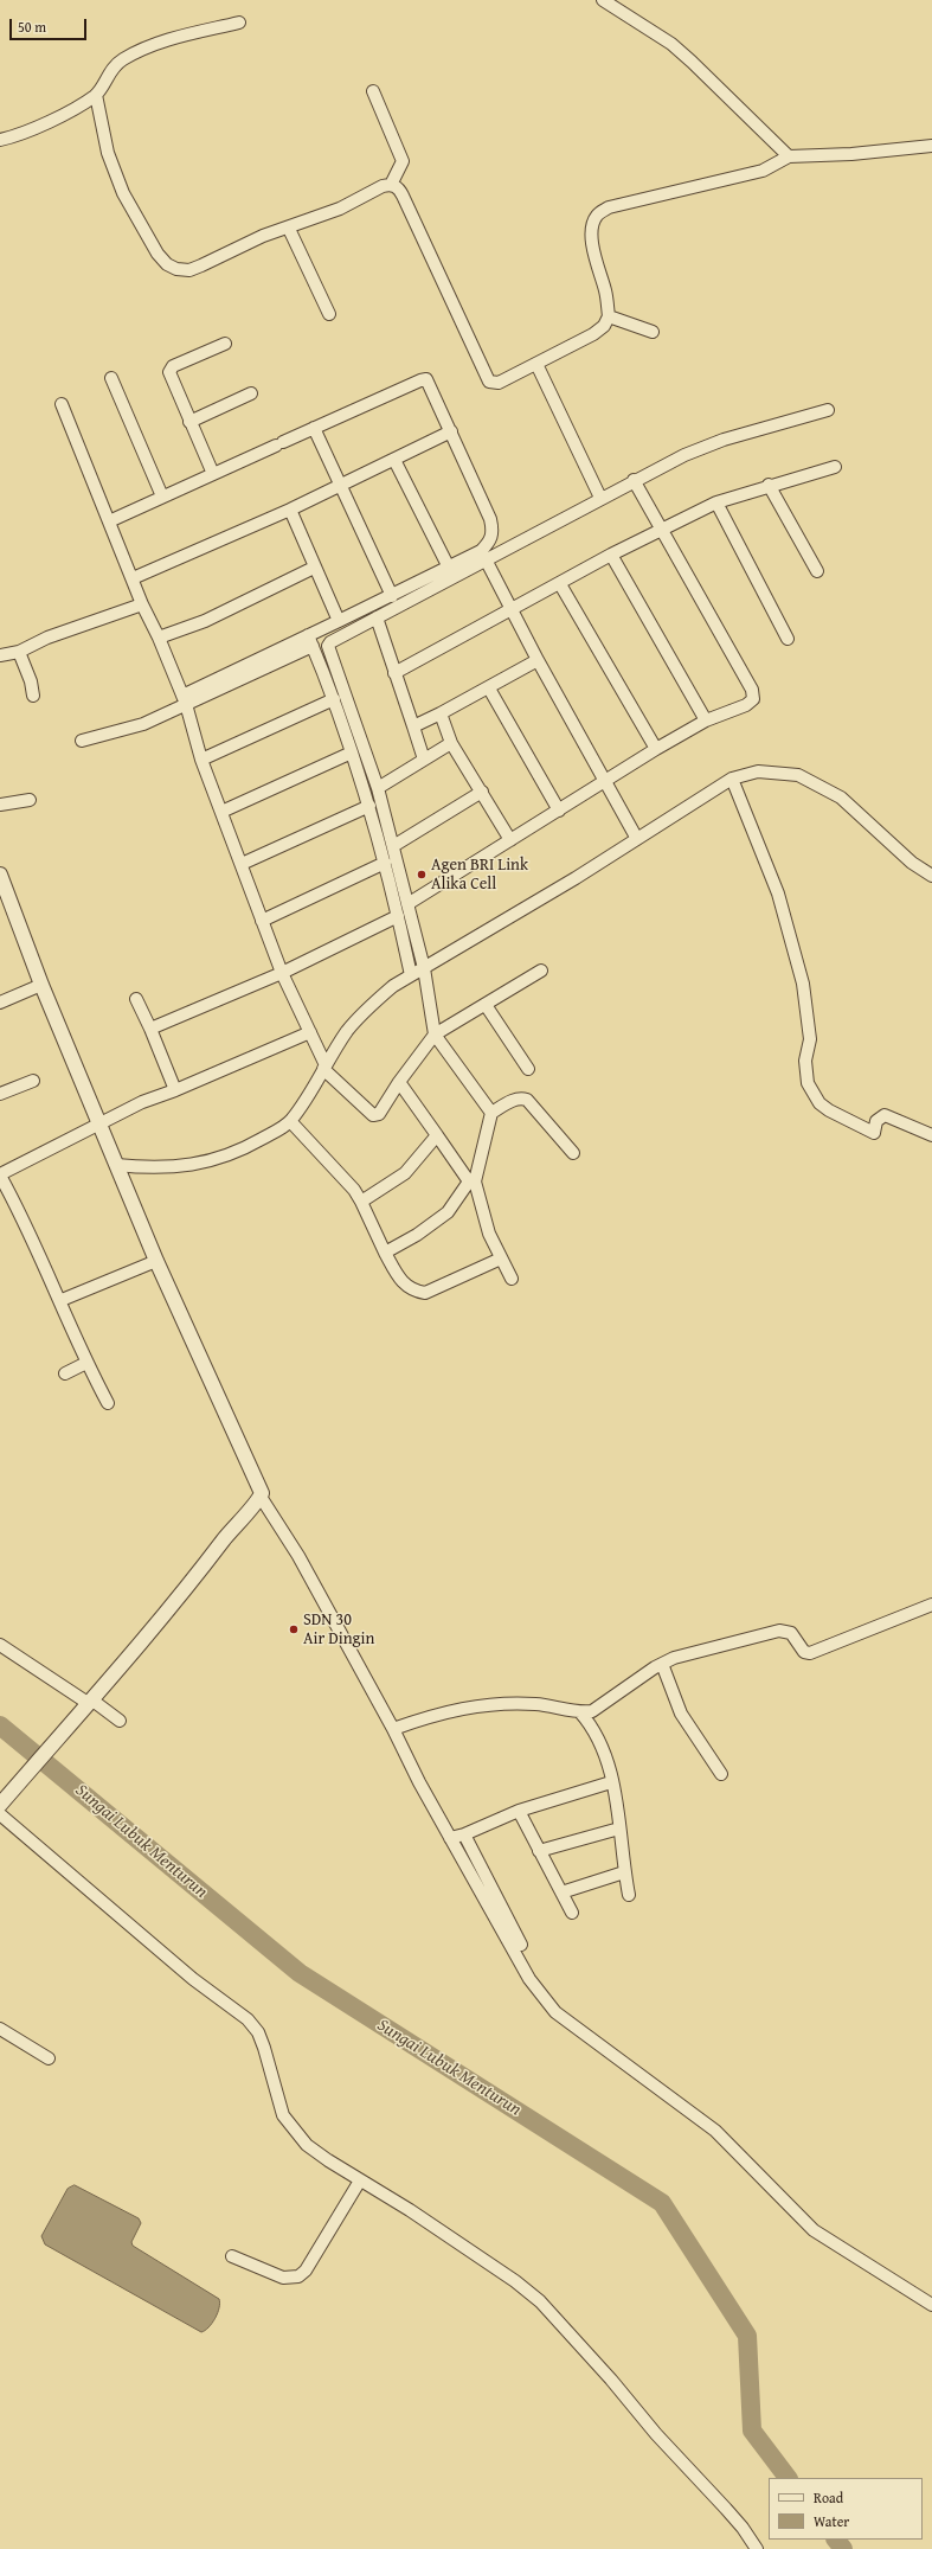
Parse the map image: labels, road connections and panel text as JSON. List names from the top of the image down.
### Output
{
  "water": ["Sungai Lubuk Menturun"],
  "places": ["Agen BRI Link Alika Cell", "SDN 30 Air Dingin"],
  "legend": ["Road", "Water"],
  "scale_bar": "50 m"
}
